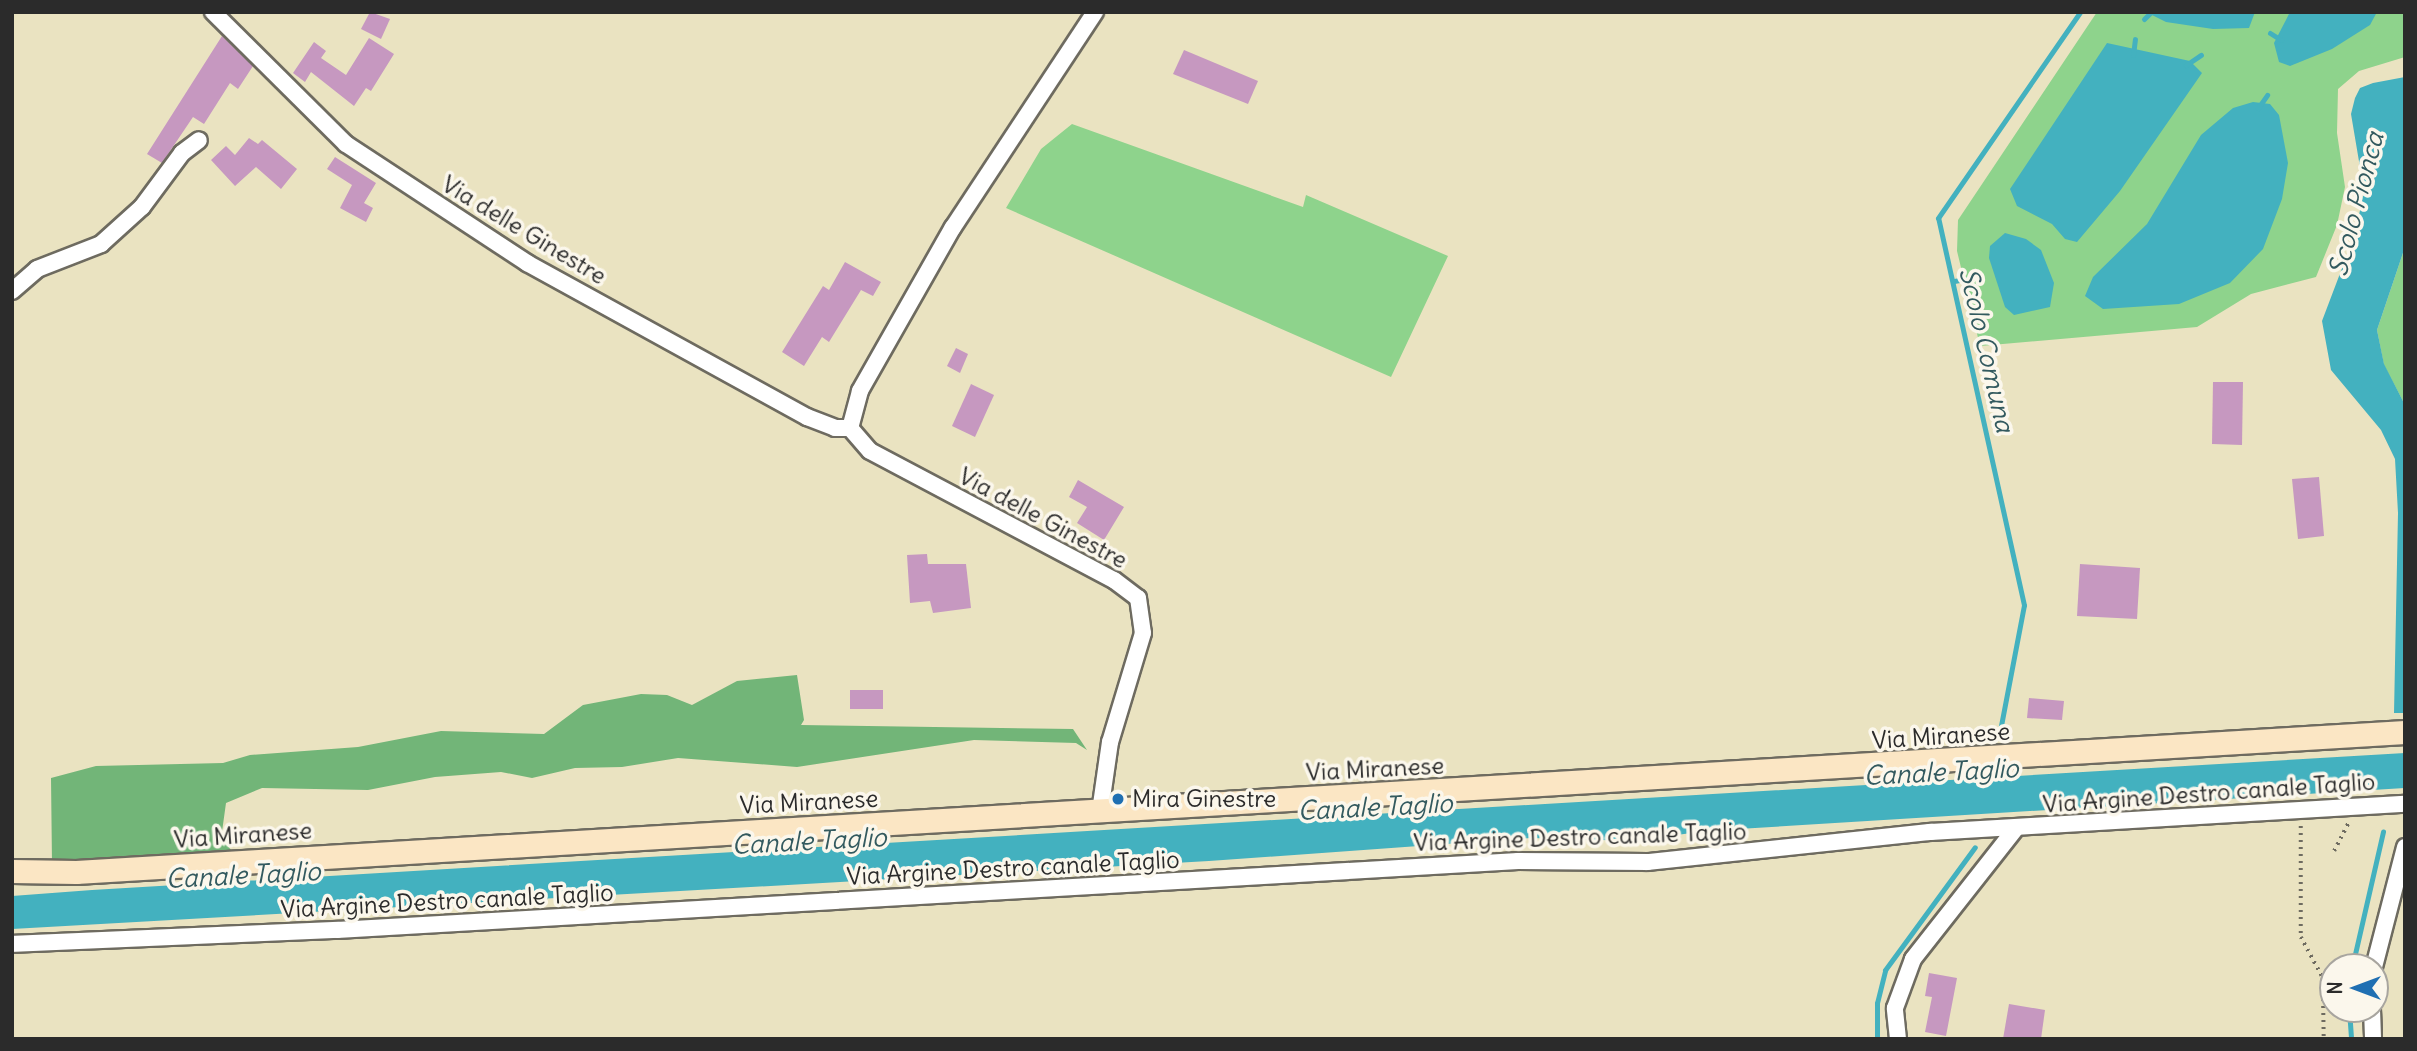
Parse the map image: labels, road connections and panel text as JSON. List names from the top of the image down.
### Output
{
  "streets": {
    "main road": ["Via Miranese"],
    "street": ["Via delle Ginestre", "Via Argine Destro canale Taglio"]
  },
  "crossings": [
    ["Via delle Ginestre", "Via Miranese"]
  ],
  "water": ["Scolo Pionca", "Scolo Comuna", "Canale Taglio"],
  "places": ["Mira Ginestre"],
  "north": "left"
}
